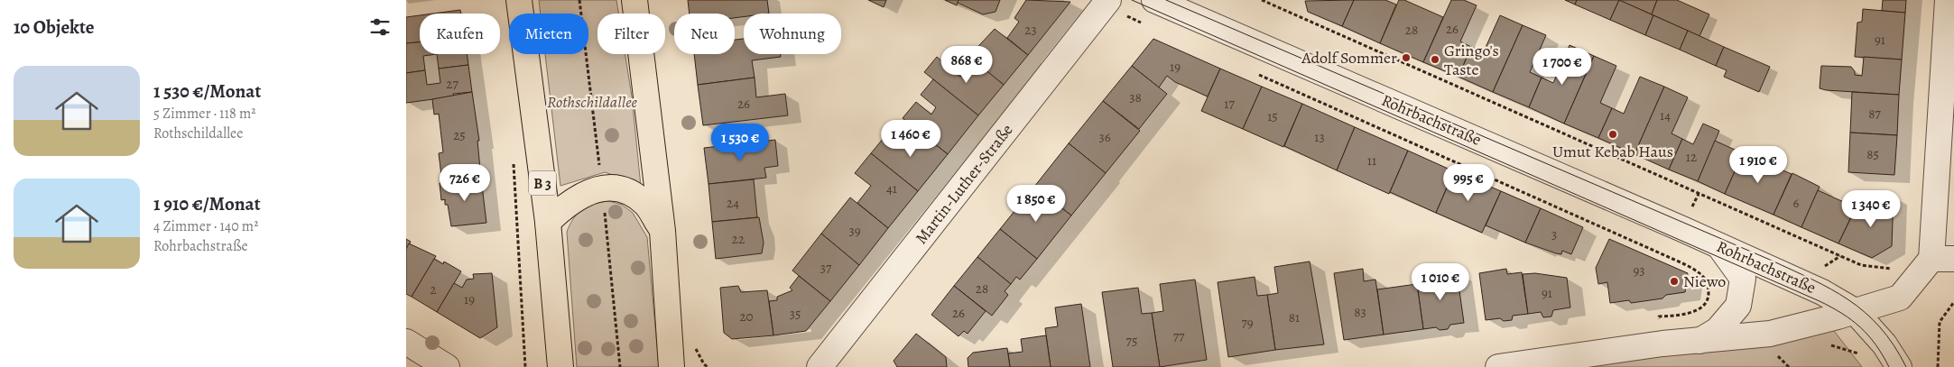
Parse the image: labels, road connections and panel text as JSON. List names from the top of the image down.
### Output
{
  "streets": {
    "main road": ["B 3"],
    "street": ["Rohrbachstraße", "Martin-Luther-Straße"]
  },
  "parks": ["Rothschildallee"],
  "places": [
    "Adolf Sommer",
    "Gringo's Taste",
    "Umut Kebab Haus",
    "Niewo"
  ],
  "house_numbers": [
    "26",
    "23",
    "28",
    "91",
    "19",
    "27",
    "38",
    "26",
    "17",
    "87",
    "14",
    "15",
    "25",
    "36",
    "13",
    "85",
    "12",
    "11",
    "41",
    "24",
    "6",
    "39",
    "3",
    "22",
    "37",
    "93",
    "28",
    "2",
    "91",
    "19",
    "83",
    "26",
    "35",
    "20",
    "81",
    "79",
    "77",
    "75"
  ],
  "page": {
    "heading": "10 Objekte",
    "chip": [
      "Kaufen",
      "Mieten",
      "Filter",
      "Neu",
      "Wohnung"
    ],
    "price": [
      "868 €",
      "1 700 €",
      "1 460 €",
      "1 530 €",
      "1 910 €",
      "726 €",
      "995 €",
      "1 850 €",
      "1 340 €",
      "1 010 €"
    ],
    "list": [
      {
        "name": "1 530 €/Monat",
        "note": "5 Zimmer · 118 m² · Rothschildallee"
      },
      {
        "name": "1 910 €/Monat",
        "note": "4 Zimmer · 140 m² · Rohrbachstraße"
      }
    ]
  }
}
